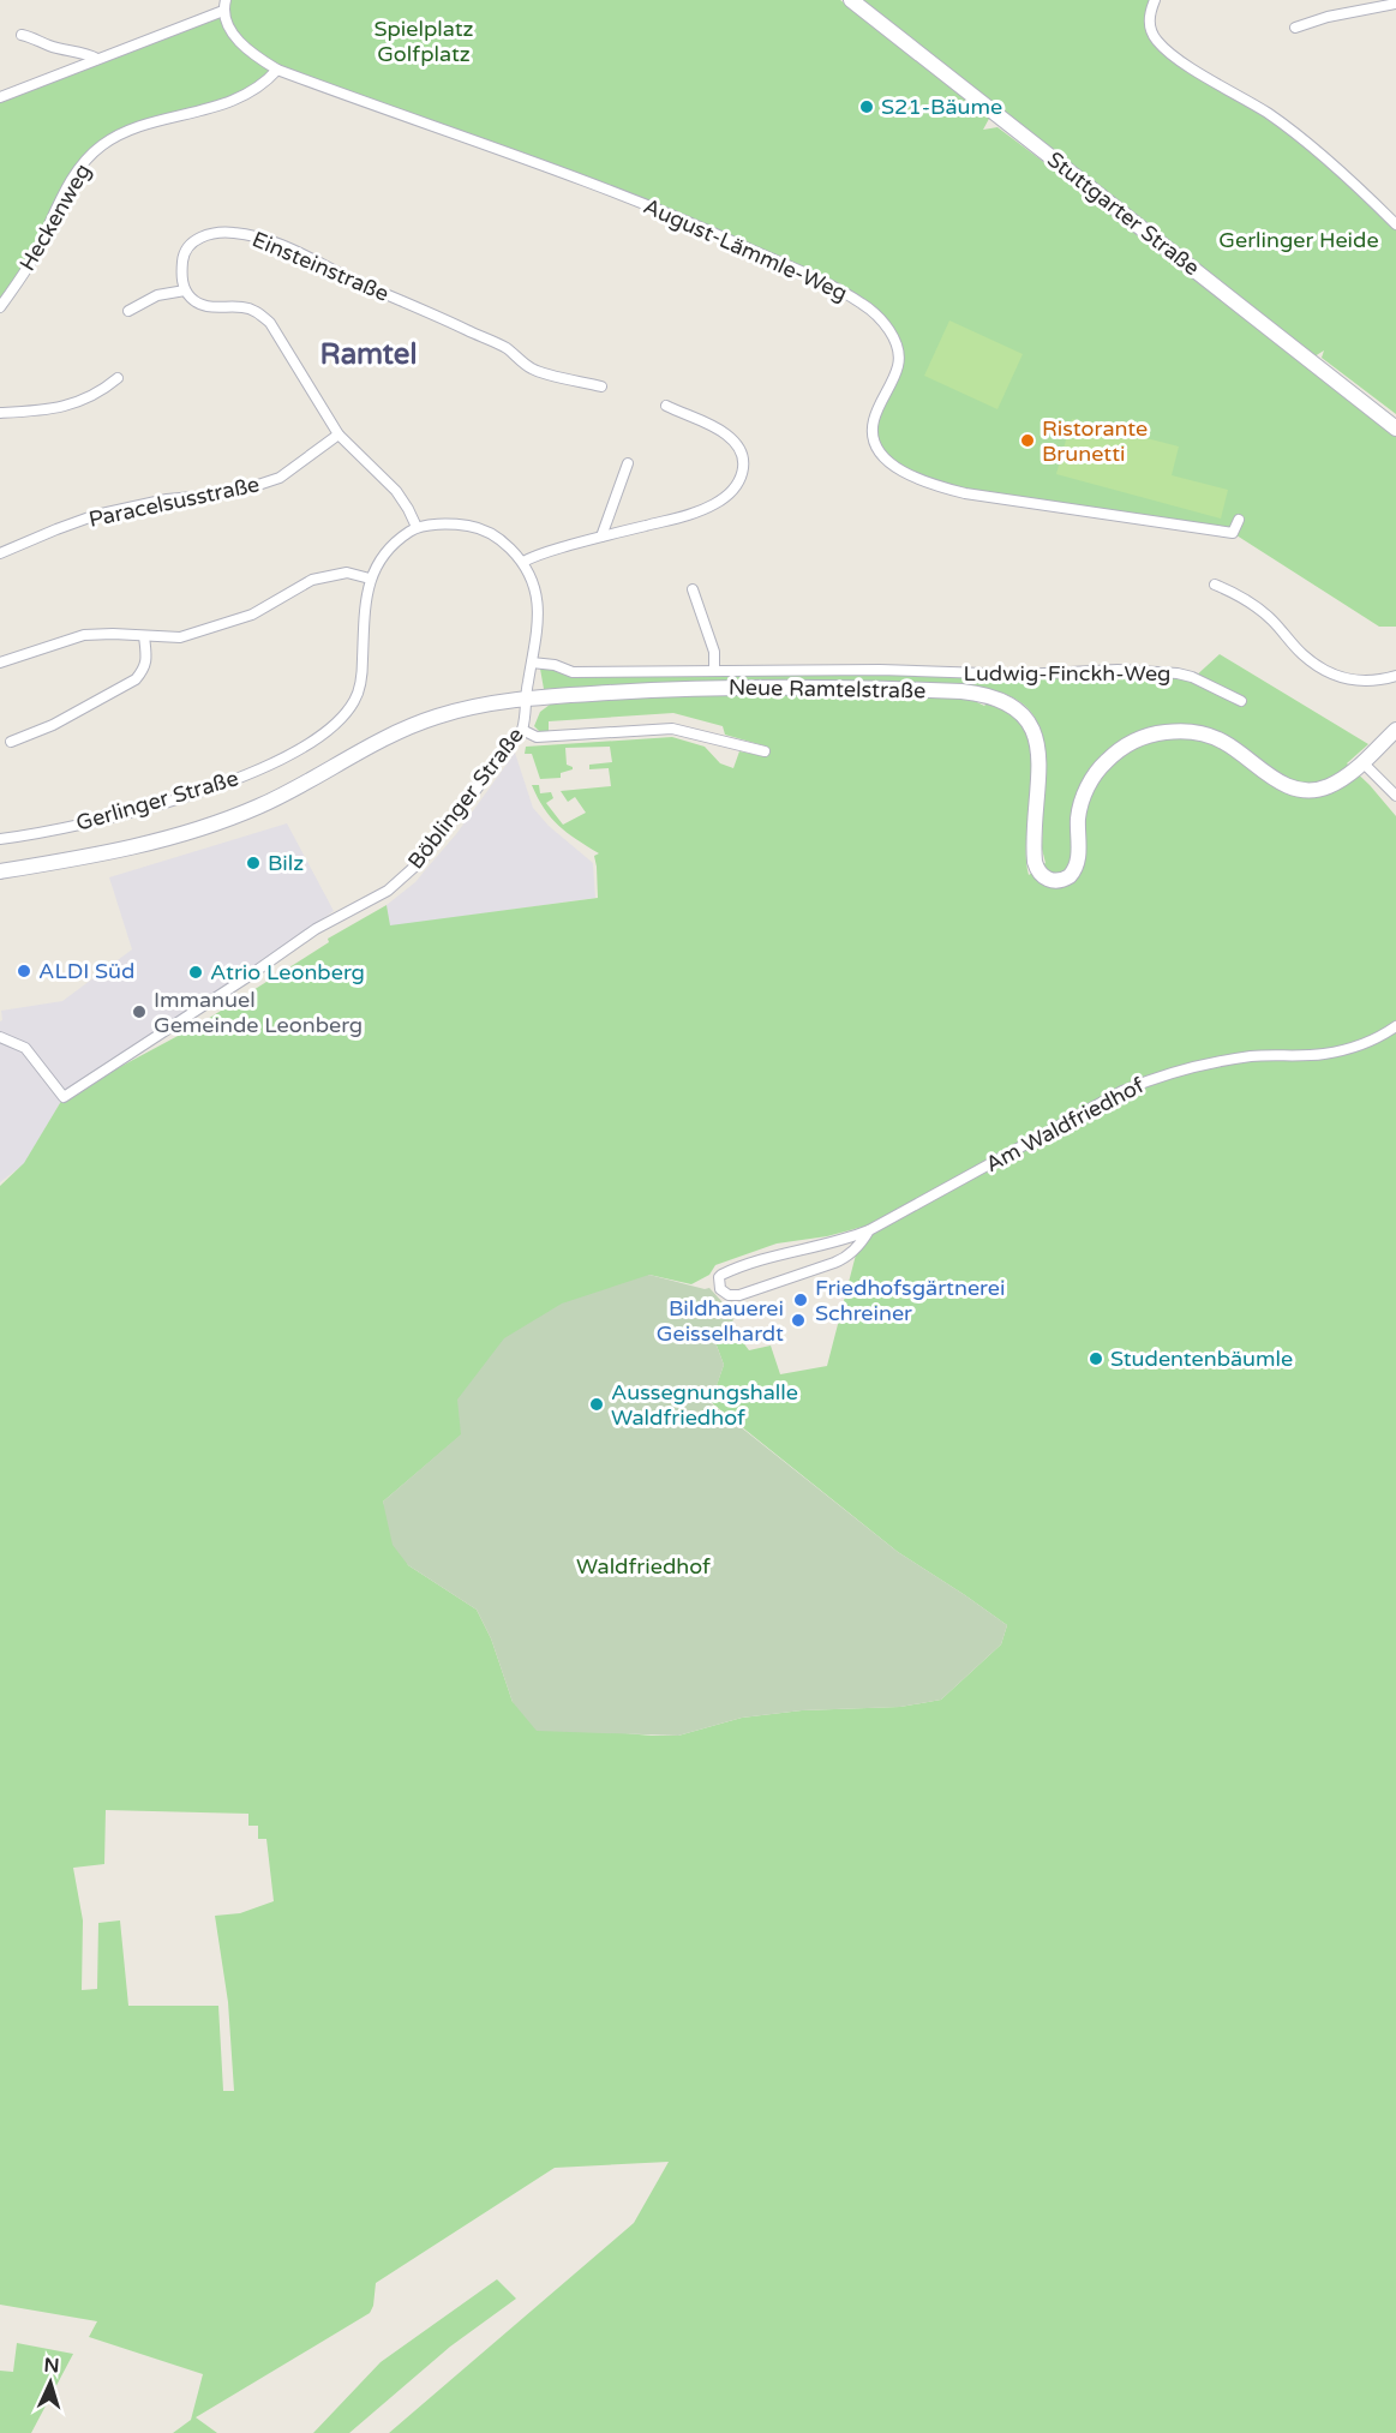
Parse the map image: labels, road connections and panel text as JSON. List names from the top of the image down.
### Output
{
  "streets": {
    "main road": ["Stuttgarter Straße", "Neue Ramtelstraße"],
    "street": [
      "Heckenweg",
      "August-Lämmle-Weg",
      "Einsteinstraße",
      "Paracelsusstraße",
      "Ludwig-Finckh-Weg",
      "Böblinger Straße",
      "Gerlinger Straße",
      "Am Waldfriedhof"
    ]
  },
  "crossings": [
    ["Heckenweg", "August-Lämmle-Weg"],
    ["Neue Ramtelstraße", "Böblinger Straße"]
  ],
  "districts": ["Ramtel"],
  "parks": ["Spielplatz Golfplatz", "Gerlinger Heide", "Waldfriedhof"],
  "places": [
    "S21-Bäume",
    "Ristorante Brunetti",
    "Bilz",
    "ALDI Süd",
    "Atrio Leonberg",
    "Immanuel Gemeinde Leonberg",
    "Friedhofsgärtnerei Schreiner",
    "Bildhauerei Geisselhardt",
    "Studentenbäumle",
    "Aussegnungshalle Waldfriedhof"
  ],
  "north": "top"
}
